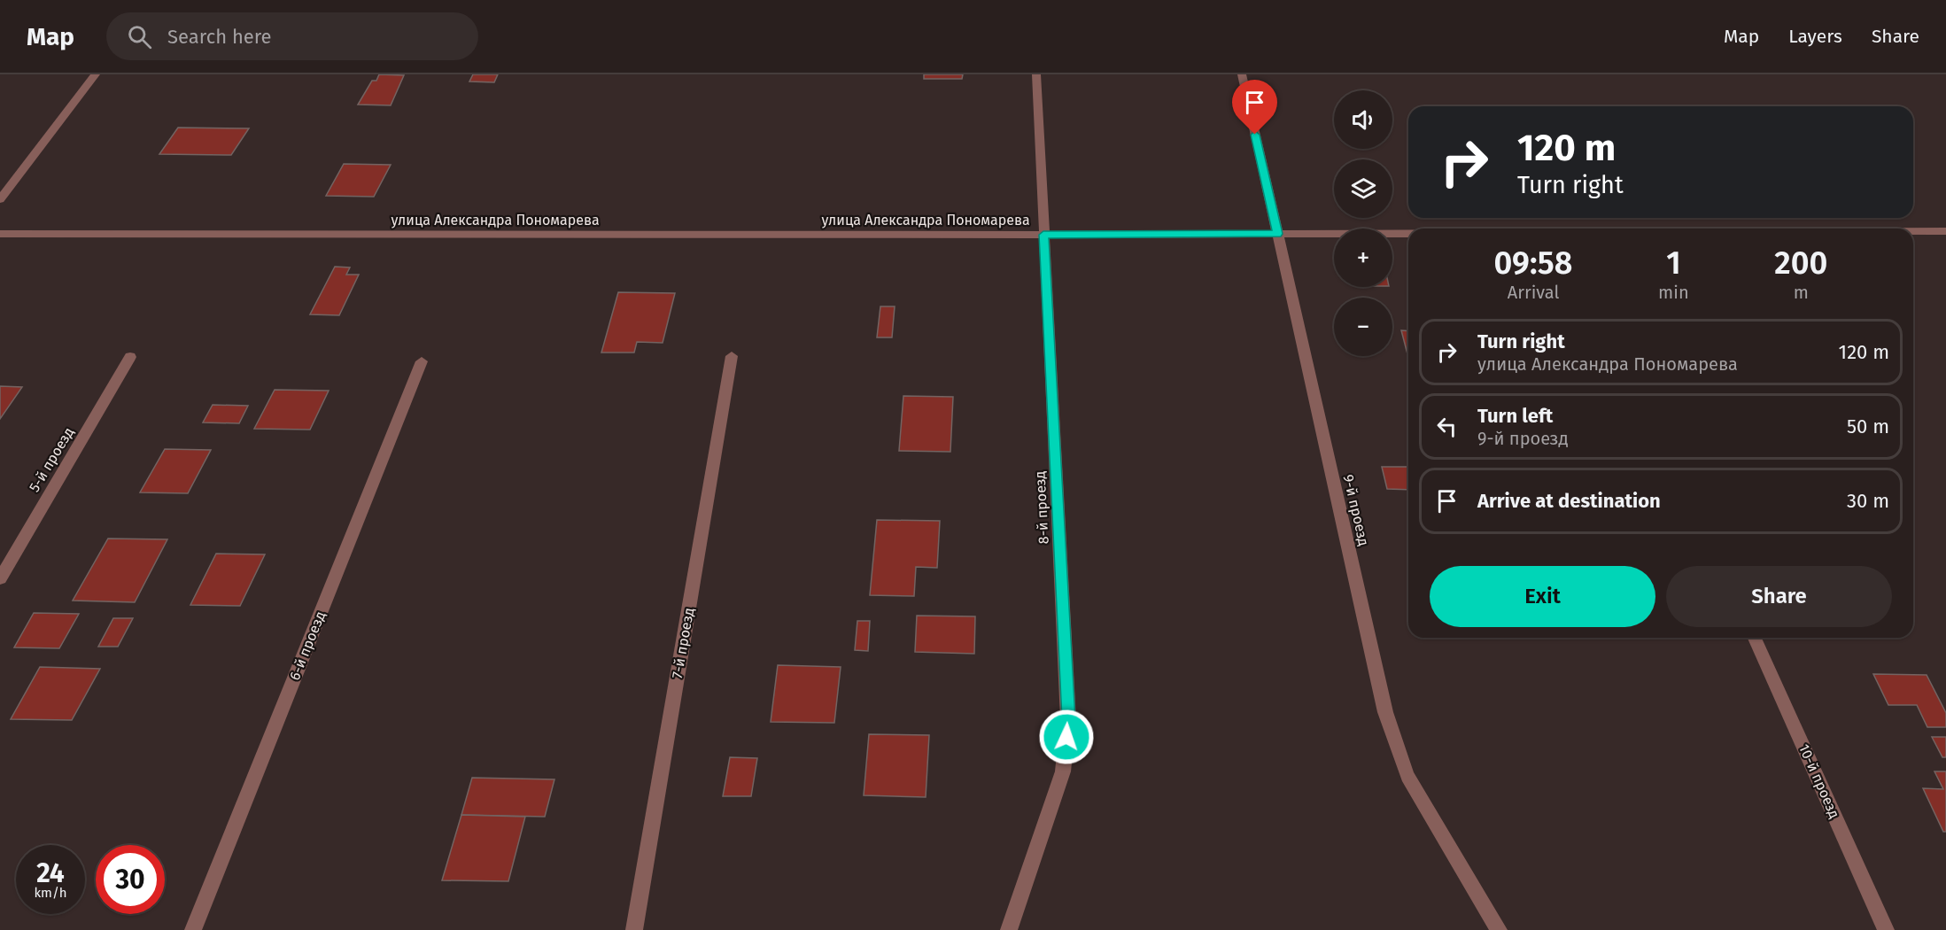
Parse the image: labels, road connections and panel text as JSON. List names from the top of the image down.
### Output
{
  "streets": {
    "street": [
      "улица Александра Пономарева",
      "5-й проезд",
      "8-й проезд",
      "9-й проезд",
      "7-й проезд",
      "6-й проезд",
      "10-й проезд"
    ]
  },
  "crossings": [
    ["улица Александра Пономарева", "8-й проезд"],
    ["улица Александра Пономарева", "9-й проезд"]
  ],
  "page": {
    "header": "Map",
    "search": "Search here",
    "nav": ["Map", "Layers", "Share"],
    "map_buttons": ["+", "−"],
    "turn": ["120 m", "Turn right"],
    "eta": [
      "09:58",
      "Arrival",
      "1",
      "min",
      "200",
      "m"
    ],
    "list": [
      {
        "name": "Turn right",
        "note": "улица Александра Пономарева",
        "value": "120 m"
      },
      {
        "name": "Turn left",
        "note": "9-й проезд",
        "value": "50 m"
      },
      {
        "name": "Arrive at destination",
        "value": "30 m"
      }
    ],
    "buttons": ["Exit", "Share"],
    "speed": "24 km/h",
    "limit": "30"
  }
}
